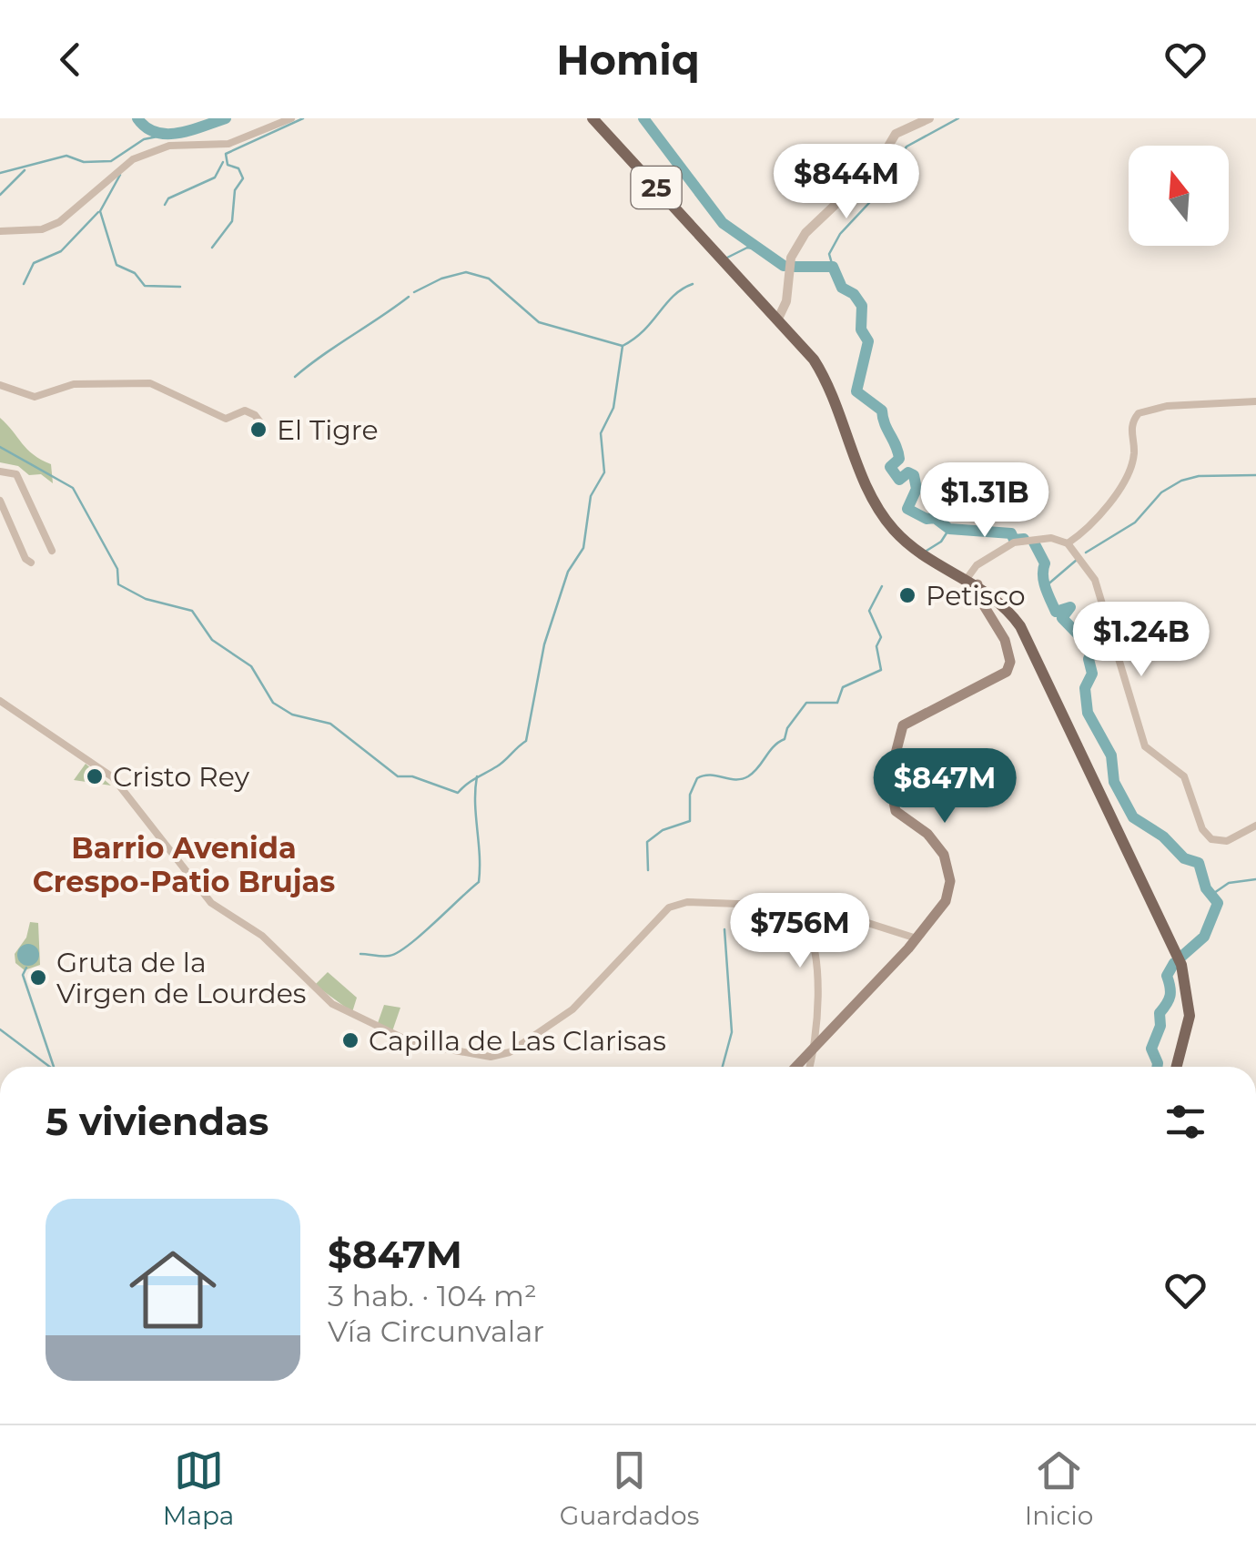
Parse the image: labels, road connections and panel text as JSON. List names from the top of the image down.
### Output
{
  "streets": {
    "main road": ["25"]
  },
  "districts": ["Barrio Avenida Crespo-Patio Brujas"],
  "places": [
    "El Tigre",
    "Petisco",
    "Cristo Rey",
    "Gruta de la Virgen de Lourdes",
    "Capilla de Las Clarisas"
  ],
  "north": "top",
  "page": {
    "header": "Homiq",
    "price": [
      "$844M",
      "$1.31B",
      "$1.24B",
      "$847M",
      "$756M"
    ],
    "heading": "5 viviendas",
    "list": [
      {
        "name": "$847M",
        "note": "3 hab. · 104 m² · Vía Circunvalar"
      }
    ],
    "tabs": ["Mapa", "Guardados", "Inicio"]
  }
}
